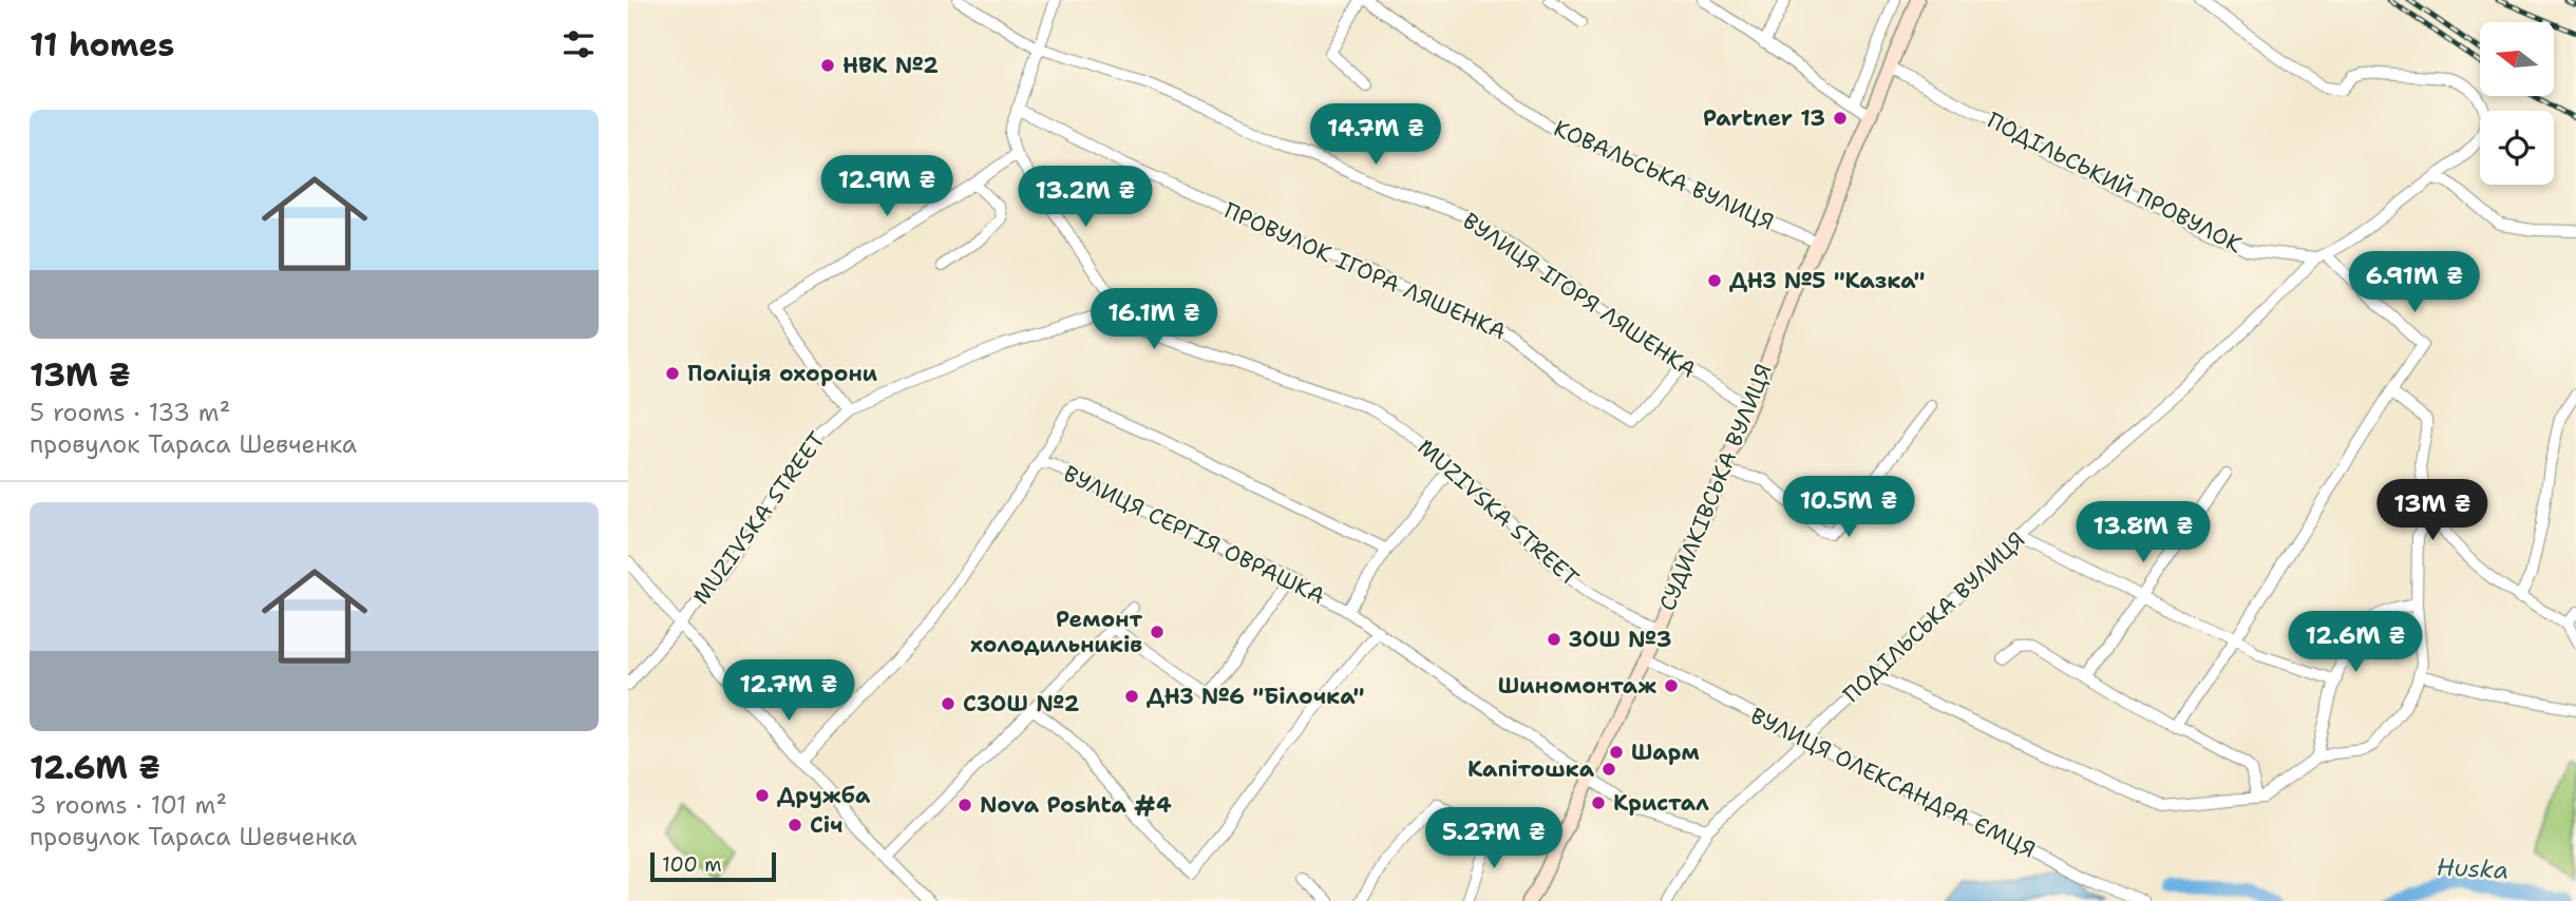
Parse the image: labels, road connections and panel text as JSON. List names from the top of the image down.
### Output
{
  "streets": {
    "main road": ["СУДИЛКІВСЬКА ВУЛИЦЯ"],
    "street": [
      "КОВАЛЬСЬКА ВУЛИЦЯ",
      "ПОДІЛЬСЬКИЙ ПРОВУЛОК",
      "ПРОВУЛОК ІГОРА ЛЯШЕНКА",
      "ВУЛИЦЯ ІГОРЯ ЛЯШЕНКА",
      "MUZIVSKA STREET",
      "ВУЛИЦЯ СЕРГІЯ ОВРАШКА",
      "ПОДІЛЬСЬКА ВУЛИЦЯ",
      "ВУЛИЦЯ ОЛЕКСАНДРА ЄМЦЯ"
    ]
  },
  "crossings": [
    ["КОВАЛЬСЬКА ВУЛИЦЯ", "СУДИЛКІВСЬКА ВУЛИЦЯ"],
    ["ПОДІЛЬСЬКИЙ ПРОВУЛОК", "СУДИЛКІВСЬКА ВУЛИЦЯ"],
    ["ПОДІЛЬСЬКИЙ ПРОВУЛОК", "ПОДІЛЬСЬКА ВУЛИЦЯ"],
    ["ПРОВУЛОК ІГОРА ЛЯШЕНКА", "ВУЛИЦЯ ІГОРЯ ЛЯШЕНКА"],
    ["ВУЛИЦЯ ІГОРЯ ЛЯШЕНКА", "СУДИЛКІВСЬКА ВУЛИЦЯ"],
    ["СУДИЛКІВСЬКА ВУЛИЦЯ", "MUZIVSKA STREET"],
    ["СУДИЛКІВСЬКА ВУЛИЦЯ", "ВУЛИЦЯ СЕРГІЯ ОВРАШКА"],
    ["СУДИЛКІВСЬКА ВУЛИЦЯ", "ВУЛИЦЯ ОЛЕКСАНДРА ЄМЦЯ"],
    ["ВУЛИЦЯ СЕРГІЯ ОВРАШКА", "ПОДІЛЬСЬКА ВУЛИЦЯ"],
    ["ПОДІЛЬСЬКА ВУЛИЦЯ", "ВУЛИЦЯ ОЛЕКСАНДРА ЄМЦЯ"]
  ],
  "water": ["Huska"],
  "places": [
    "НВК №2",
    "Partner 13",
    "ДНЗ №5 \"Казка\"",
    "Поліція охорони",
    "Ремонт холодильників",
    "ЗОШ №3",
    "Шиномонтаж",
    "ДНЗ №6 \"Білочка\"",
    "СЗОШ №2",
    "Шарм",
    "Капітошка",
    "Дружба",
    "Кристал",
    "Nova Poshta #4",
    "Січ"
  ],
  "scale_bar": "100 m",
  "north": "left",
  "page": {
    "heading": "11 homes",
    "list": [
      {
        "name": "13M ₴",
        "note": "5 rooms · 133 m² · провулок Тараса Шевченка"
      },
      {
        "name": "12.6M ₴",
        "note": "3 rooms · 101 m² · провулок Тараса Шевченка"
      }
    ],
    "price": [
      "14.7M ₴",
      "12.9M ₴",
      "13.2M ₴",
      "6.91M ₴",
      "16.1M ₴",
      "10.5M ₴",
      "13M ₴",
      "13.8M ₴",
      "12.6M ₴",
      "12.7M ₴",
      "5.27M ₴"
    ],
    "scale": "100 m"
  }
}
